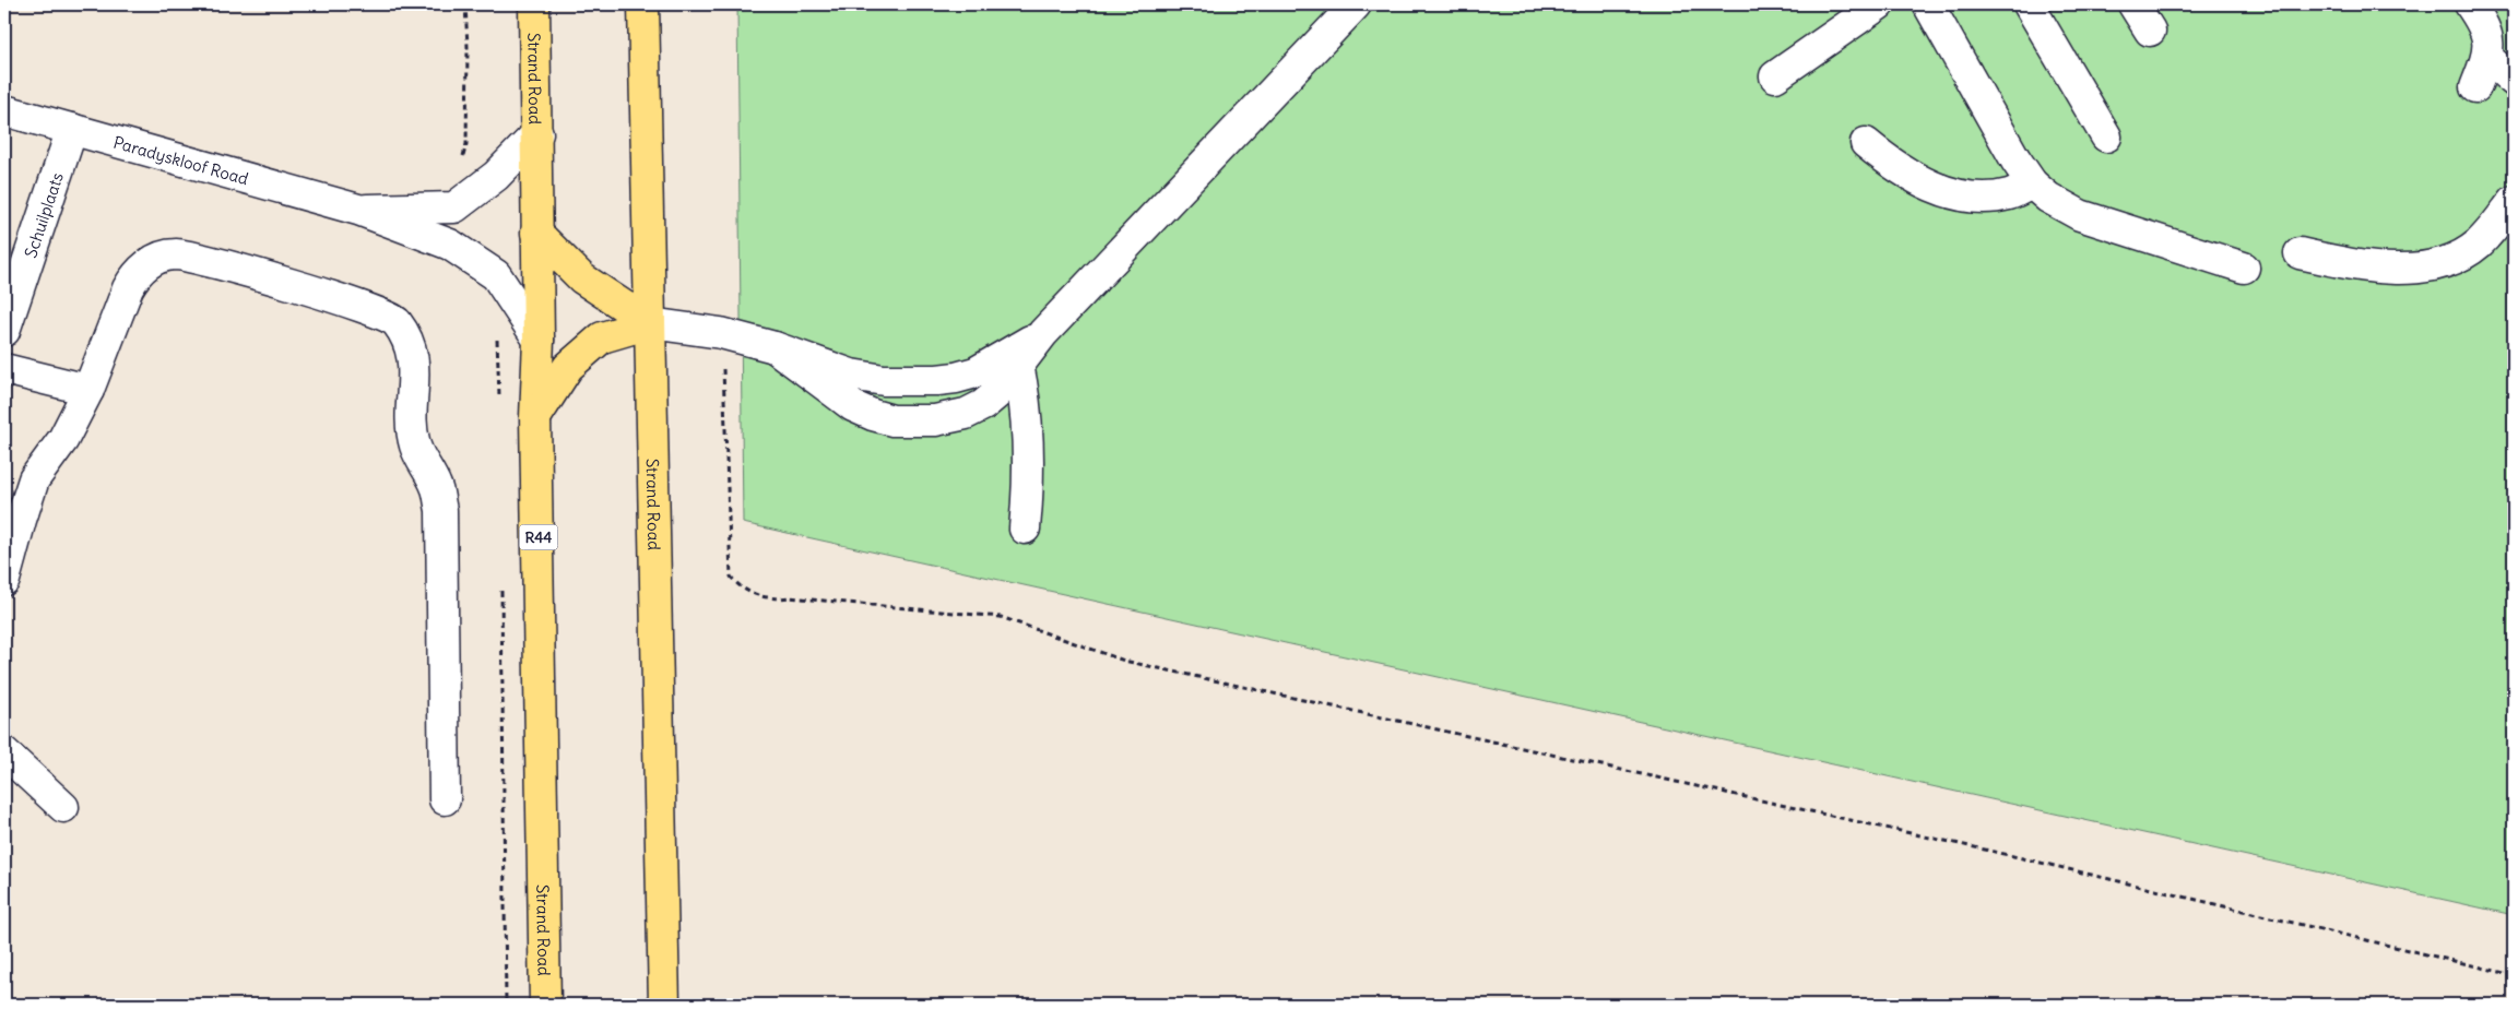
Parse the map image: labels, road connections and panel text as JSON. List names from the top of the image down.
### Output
{
  "streets": {
    "main road": ["Strand Road", "R44"],
    "street": ["Paradyskloof Road", "Schuilplaats"]
  },
  "crossings": [
    ["Strand Road", "Paradyskloof Road"],
    ["Paradyskloof Road", "Schuilplaats"]
  ]
}
